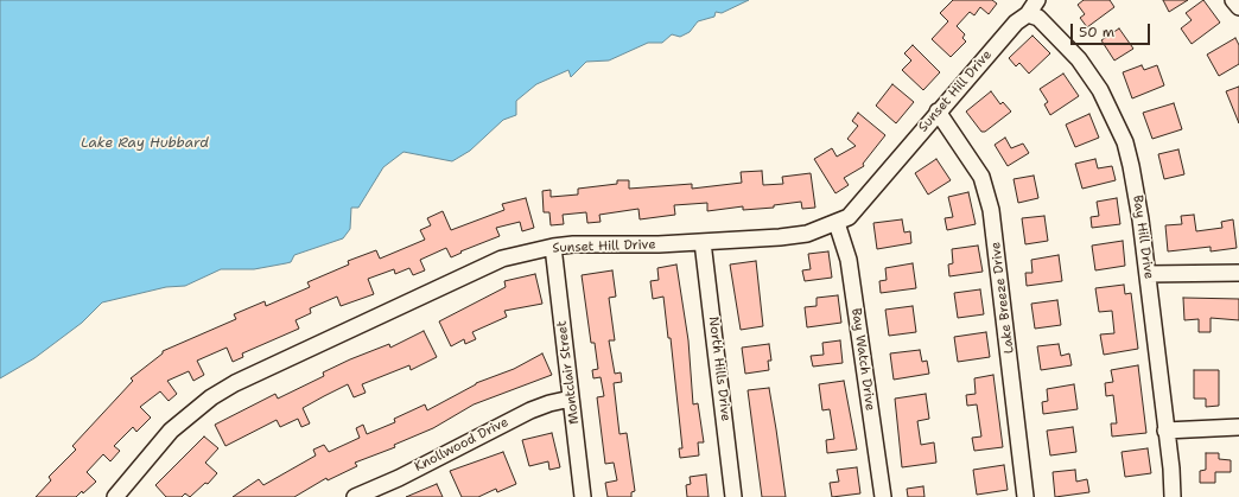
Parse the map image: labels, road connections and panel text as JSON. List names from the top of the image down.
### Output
{
  "streets": {
    "street": [
      "Sunset Hill Drive",
      "Bay Hill Drive",
      "Lake Breeze Drive",
      "Bay Watch Drive",
      "North Hills Drive",
      "Montclair Street",
      "Knollwood Drive"
    ]
  },
  "crossings": [
    ["Sunset Hill Drive", "Bay Hill Drive"],
    ["Sunset Hill Drive", "Lake Breeze Drive"],
    ["Sunset Hill Drive", "Bay Watch Drive"],
    ["Sunset Hill Drive", "North Hills Drive"],
    ["Sunset Hill Drive", "Montclair Street"],
    ["Montclair Street", "Knollwood Drive"]
  ],
  "water": ["Lake Ray Hubbard"],
  "scale_bar": "50 m"
}
